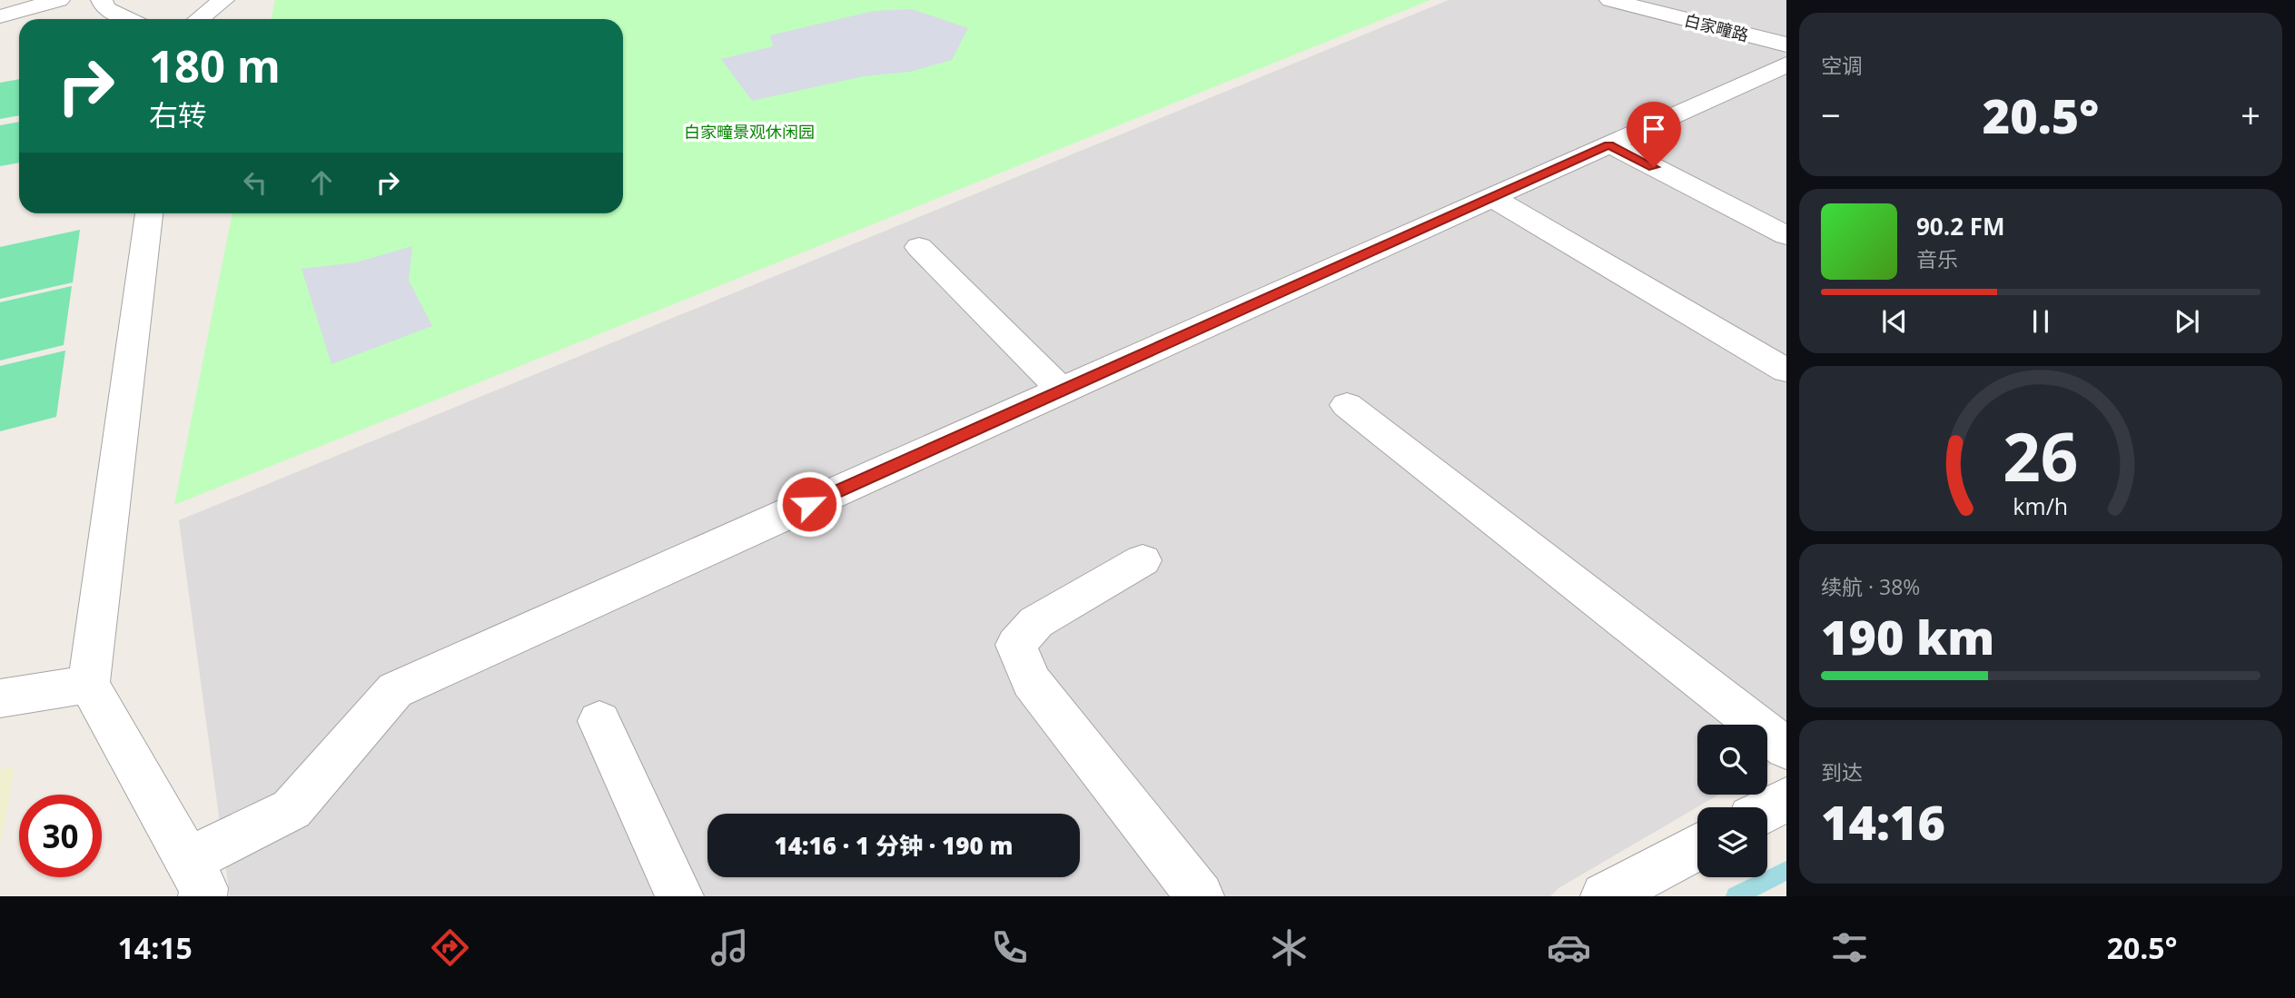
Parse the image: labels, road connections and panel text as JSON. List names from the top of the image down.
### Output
{
  "streets": {
    "street": ["白家疃路"]
  },
  "parks": ["白家疃景观休闲园"],
  "page": {
    "tile": [
      "空调",
      ["续航 · 38%", "190 km"],
      ["到达", "14:16"]
    ],
    "turn": ["180 m", "右转"],
    "heat": ["−", "20.5°", "+"],
    "song": ["90.2 FM", "音乐"],
    "limit": "30",
    "trip": "14:16 · 1 分钟 · 190 m",
    "tabs": ["14:15", "20.5°"],
    "gauge": ["26", "km/h"]
  }
}
